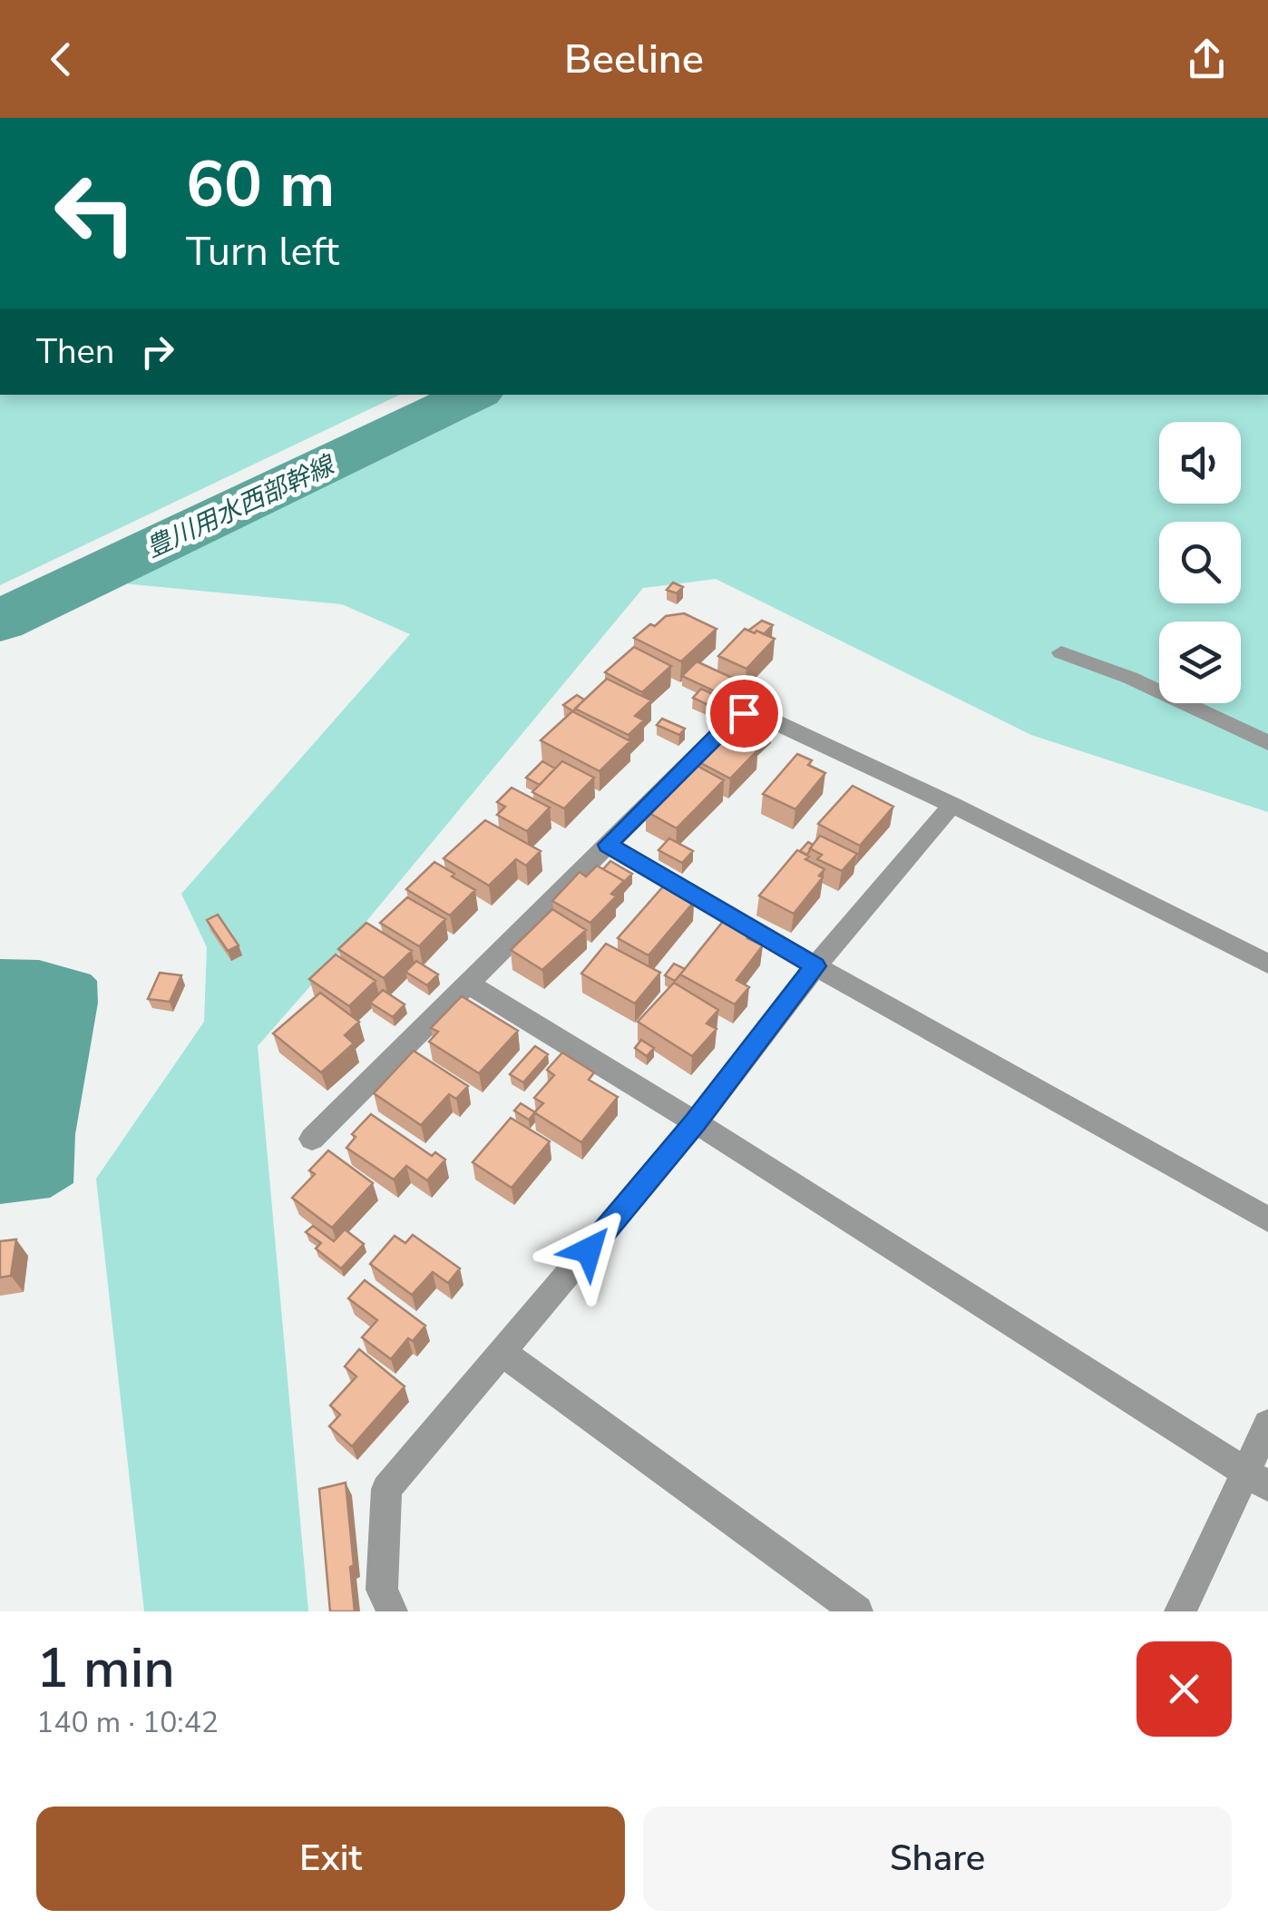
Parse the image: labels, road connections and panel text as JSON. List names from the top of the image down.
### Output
{
  "water": ["豊川用水西部幹線"],
  "page": {
    "header": "Beeline",
    "turn": ["60 m", "Turn left"],
    "then": "Then",
    "heading": ["1 min", "140 m · 10:42"],
    "buttons": ["Exit", "Share"]
  }
}
